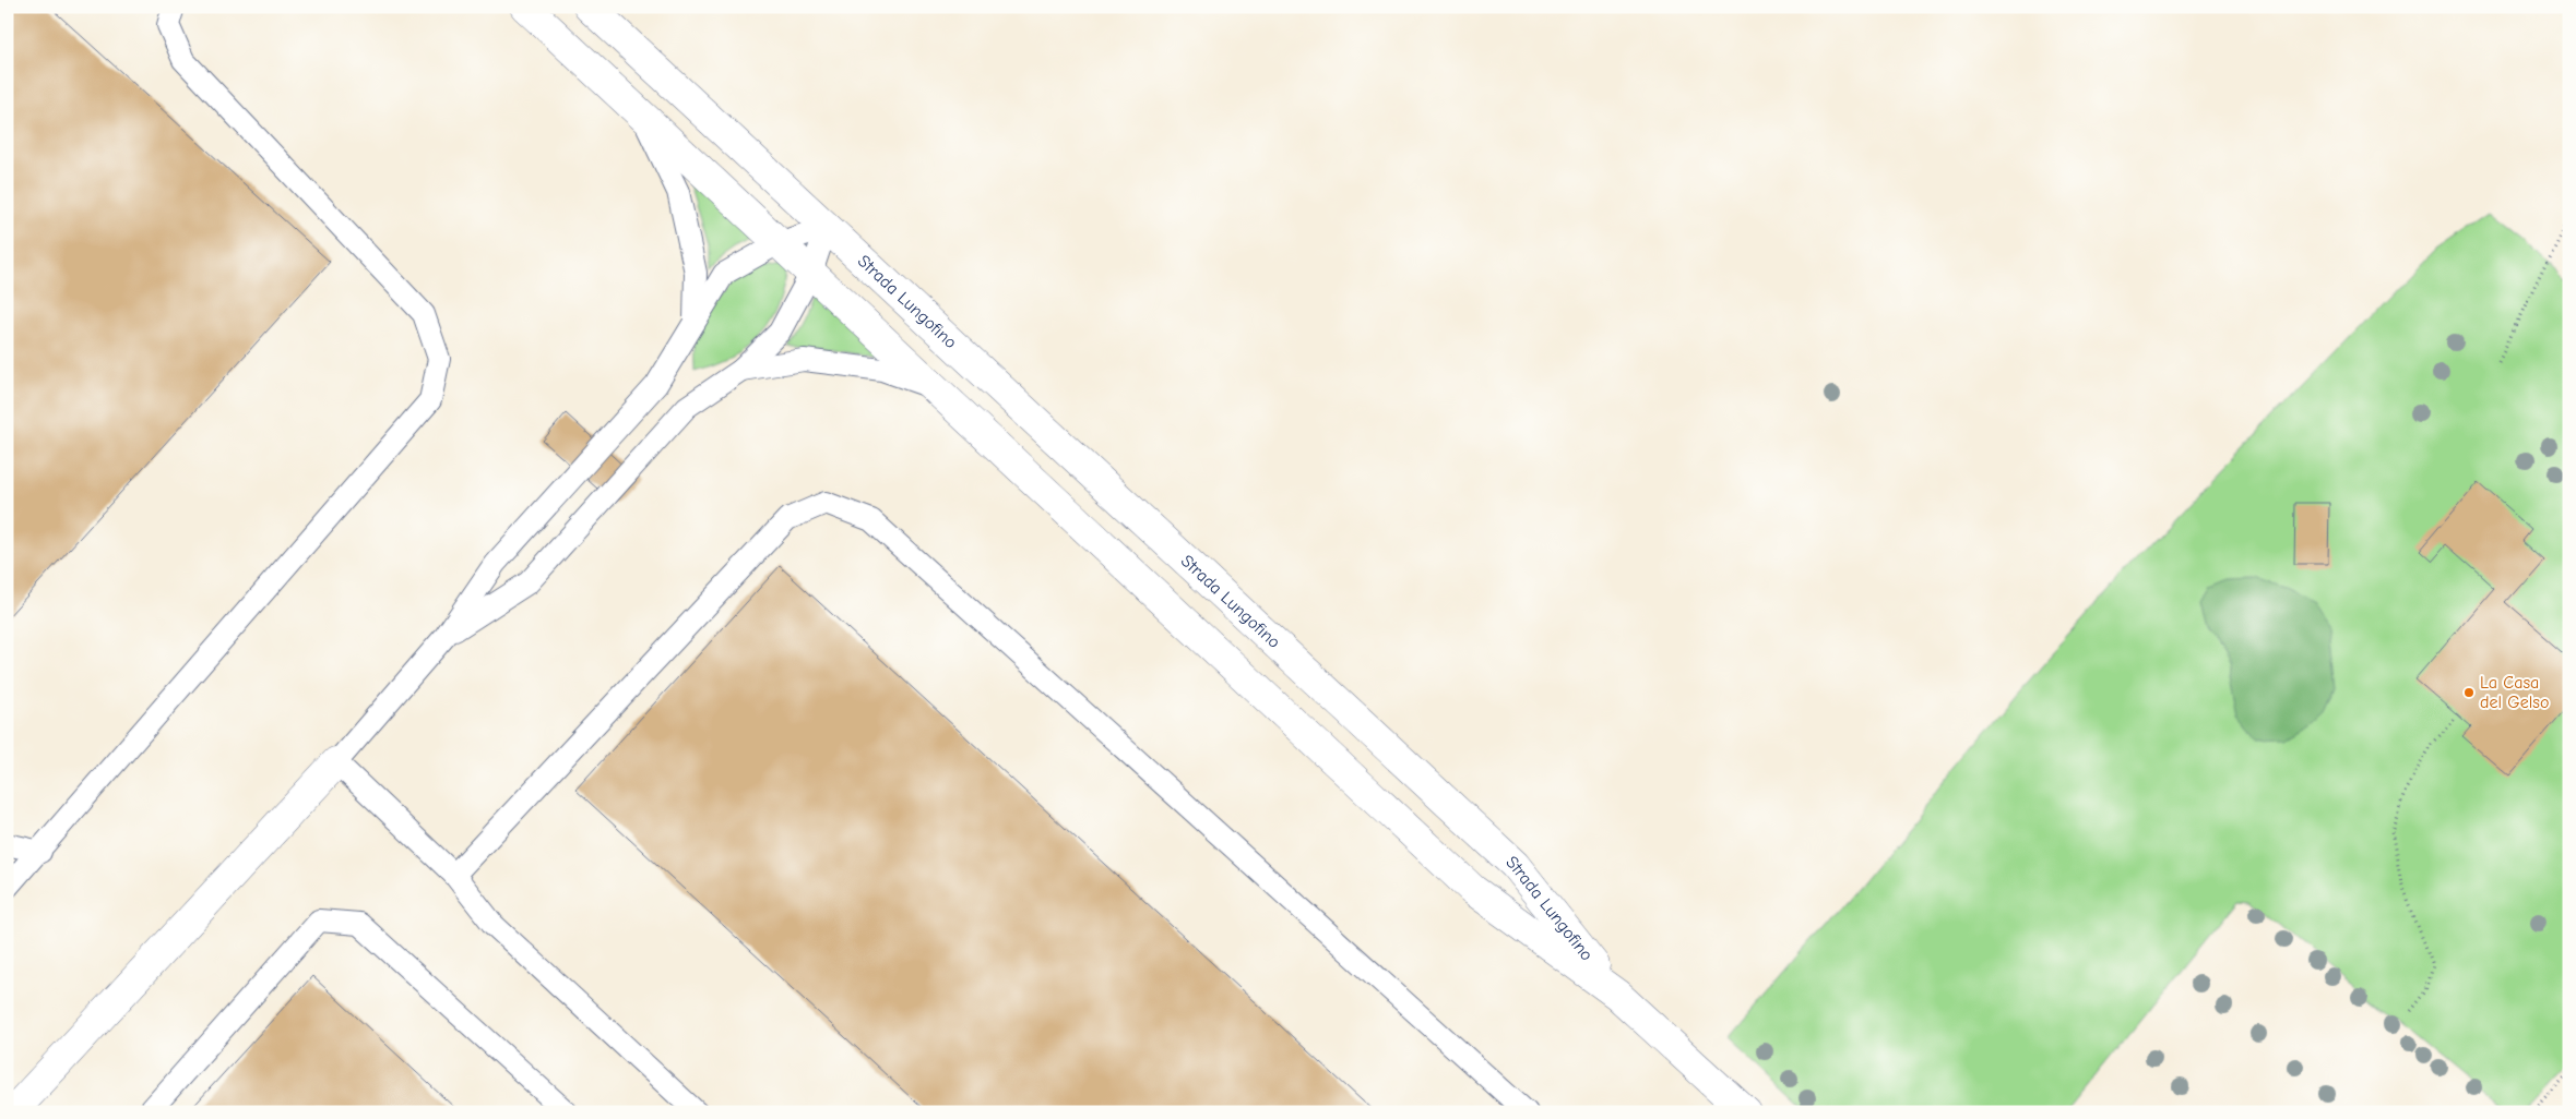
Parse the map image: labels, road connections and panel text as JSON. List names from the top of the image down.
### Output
{
  "streets": {
    "main road": ["Strada Lungofino"]
  },
  "places": ["La Casa del Gelso"]
}
